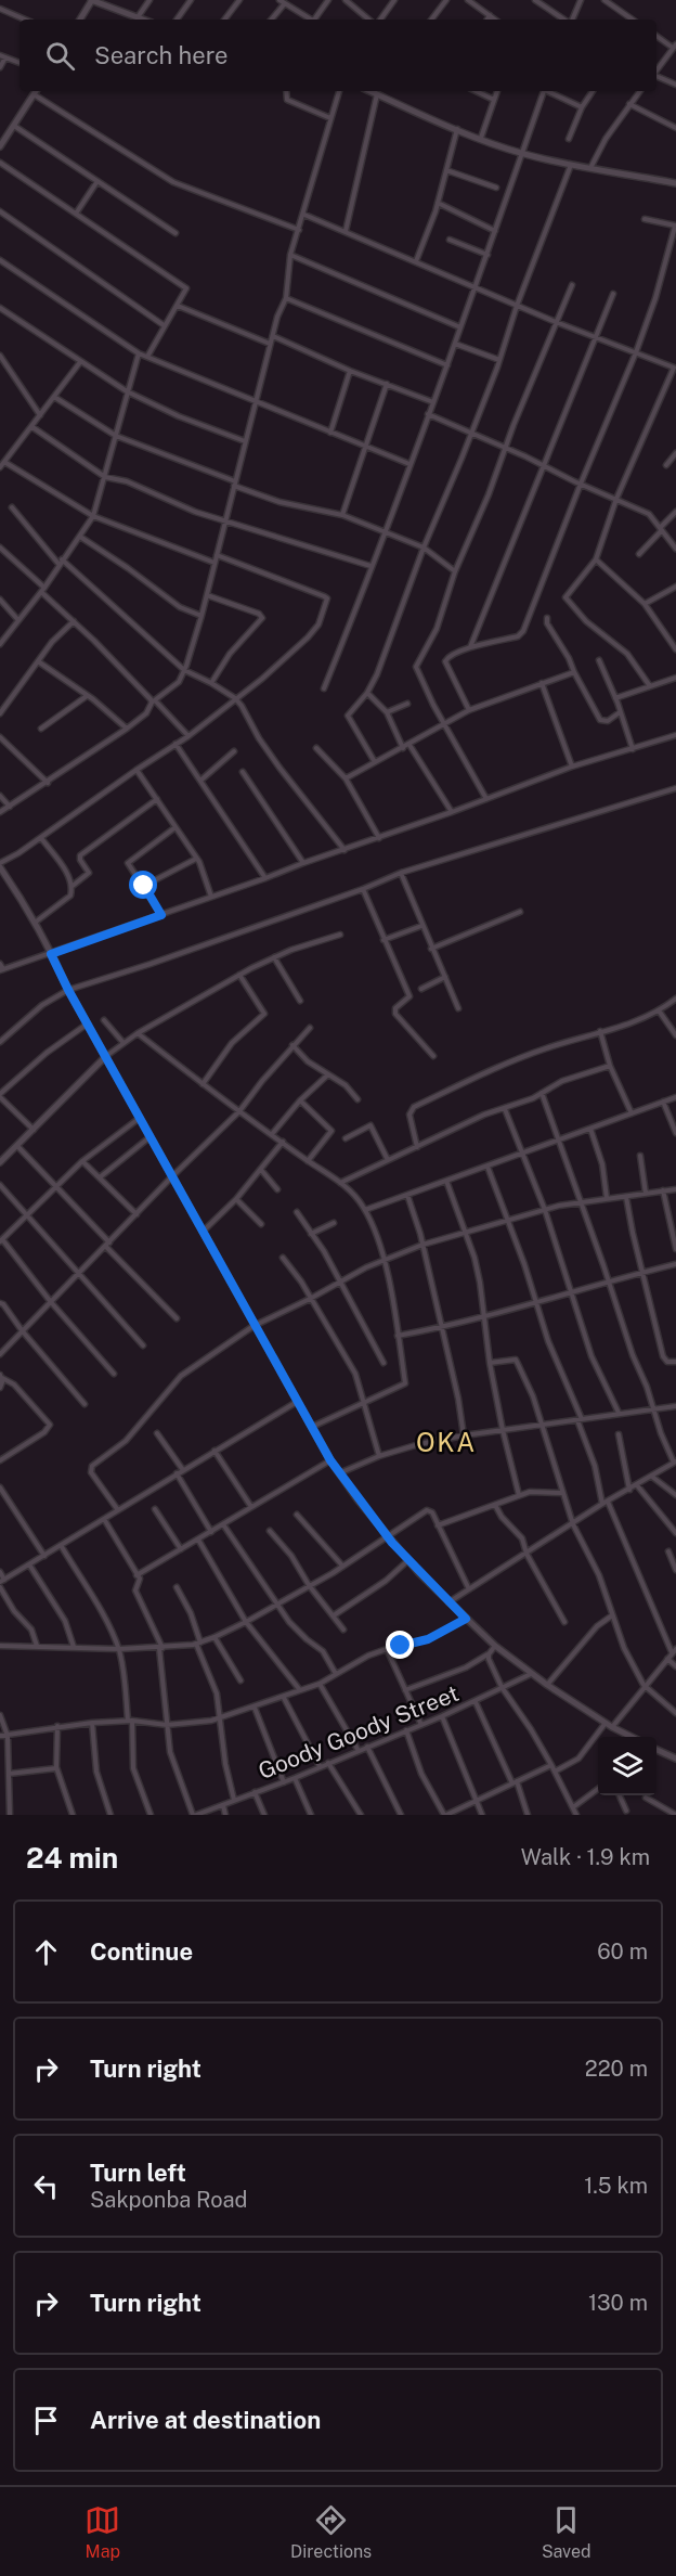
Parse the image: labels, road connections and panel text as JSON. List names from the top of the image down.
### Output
{
  "streets": {
    "street": ["Goody Goody Street"]
  },
  "districts": ["OKA"],
  "page": {
    "search": "Search here",
    "heading": ["24 min", "Walk · 1.9 km"],
    "list": [
      ["Continue", "60 m"],
      ["Turn right", "220 m"],
      ["Turn left", "Sakponba Road", "1.5 km"],
      ["Turn right", "130 m"],
      "Arrive at destination"
    ],
    "nav": ["Map", "Directions", "Saved"]
  }
}
